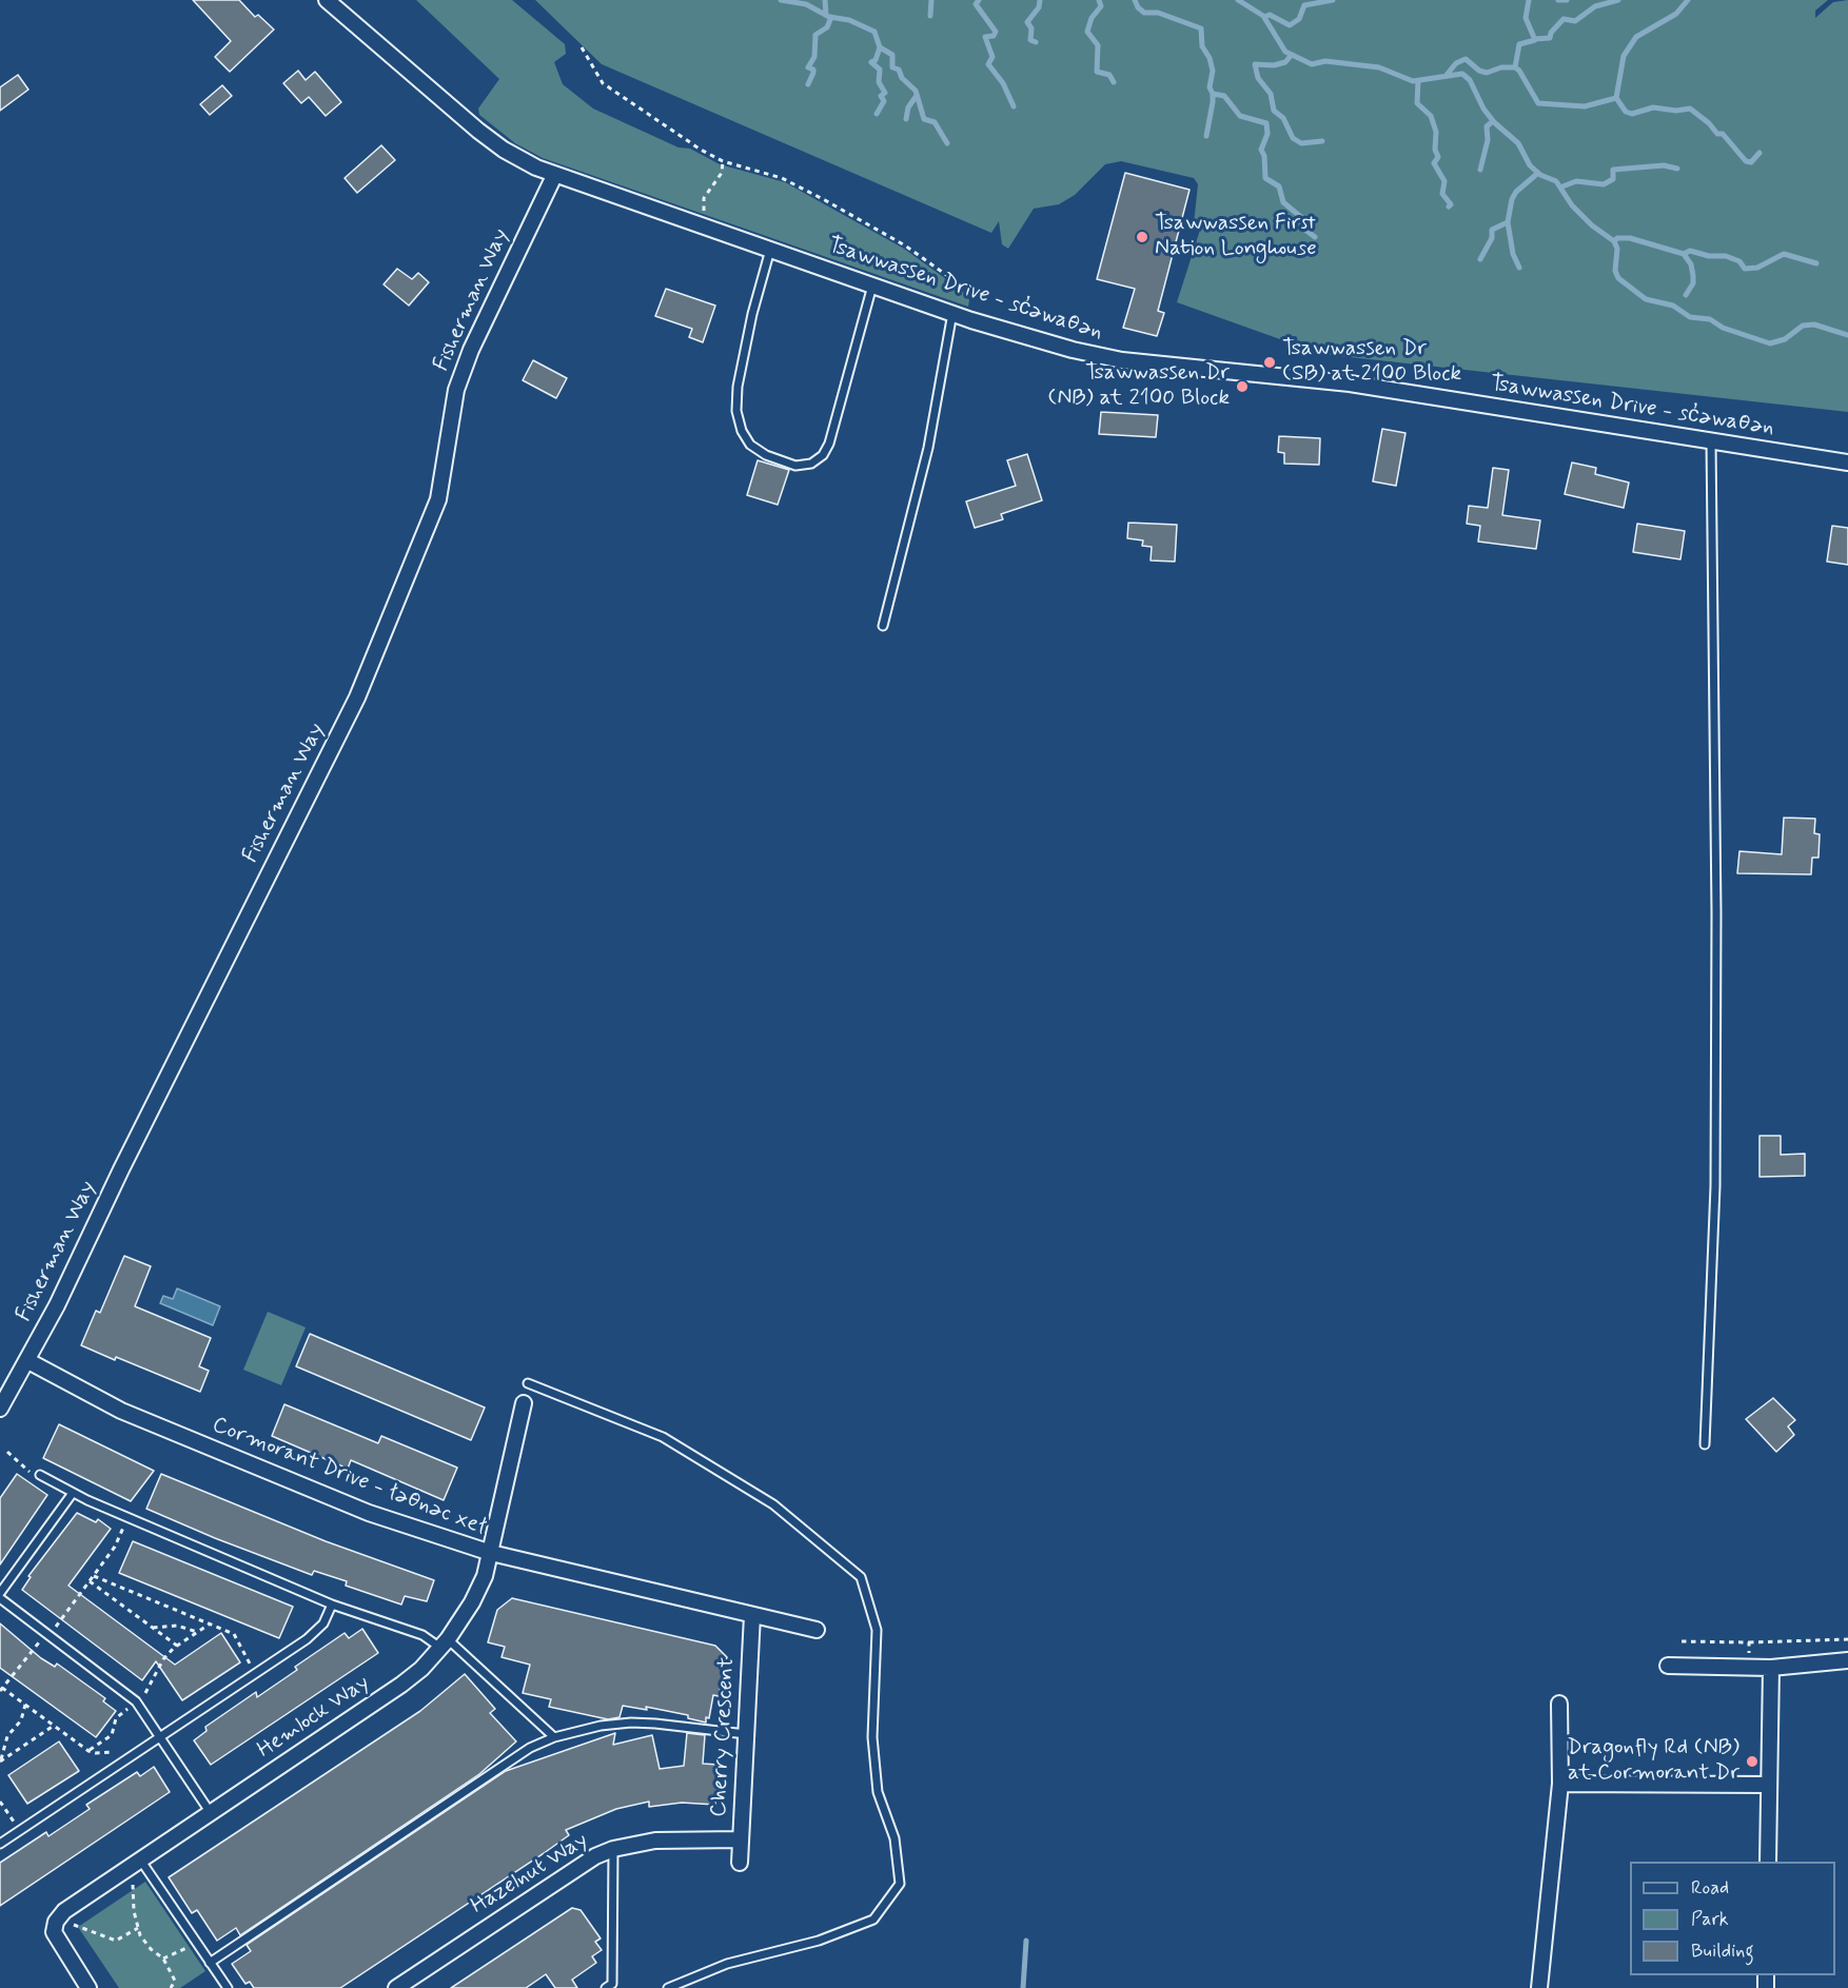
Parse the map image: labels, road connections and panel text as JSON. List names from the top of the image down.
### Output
{
  "streets": {
    "street": [
      "Tsawwassen Drive - sc̓əwaθən",
      "Fisherman Way",
      "Cormorant Drive - łəθnəc xeł",
      "Hemlock Way",
      "Cherry Crescent",
      "Hazelnut Way"
    ]
  },
  "crossings": [
    ["Tsawwassen Drive - sc̓əwaθən", "Fisherman Way"],
    ["Fisherman Way", "Cormorant Drive - łəθnəc xeł"],
    ["Cormorant Drive - łəθnəc xeł", "Hemlock Way"],
    ["Cormorant Drive - łəθnəc xeł", "Cherry Crescent"],
    ["Cherry Crescent", "Hazelnut Way"]
  ],
  "places": [
    "Tsawwassen First Nation Longhouse",
    "Tsawwassen Dr (SB) at 2100 Block",
    "Tsawwassen Dr (NB) at 2100 Block",
    "Dragonfly Rd (NB) at Cormorant Dr"
  ],
  "legend": ["Road", "Park", "Building"]
}
